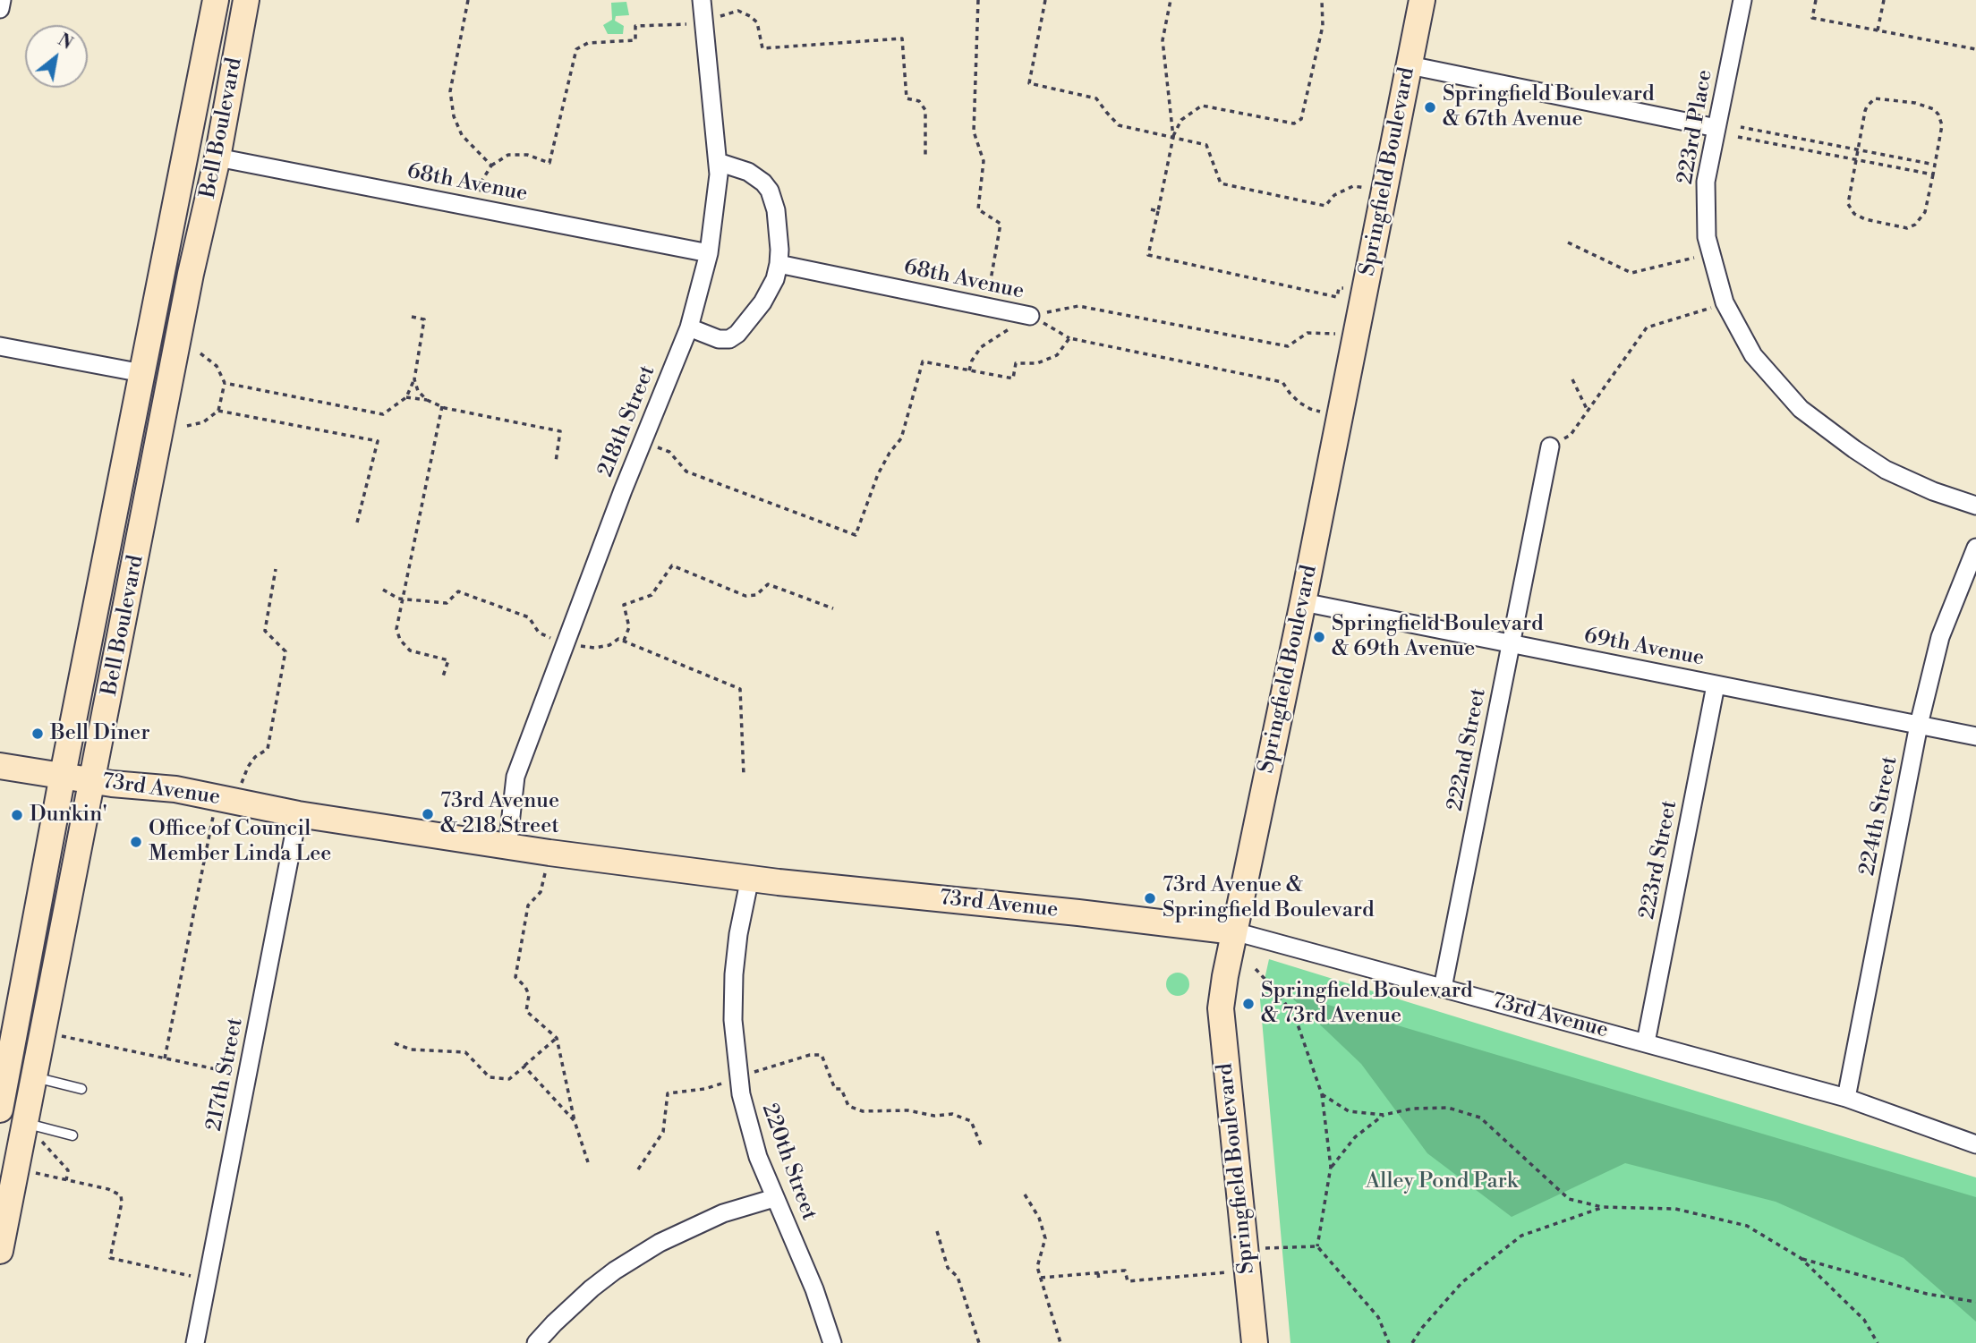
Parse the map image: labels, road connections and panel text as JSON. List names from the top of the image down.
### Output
{
  "streets": {
    "street": [
      "223rd Place",
      "Bell Boulevard",
      "Springfield Boulevard",
      "68th Avenue",
      "218th Street",
      "69th Avenue",
      "222nd Street",
      "73rd Avenue",
      "224th Street",
      "223rd Street",
      "217th Street",
      "220th Street"
    ]
  },
  "crossings": [
    ["Bell Boulevard", "68th Avenue"],
    ["Bell Boulevard", "73rd Avenue"],
    ["Springfield Boulevard", "69th Avenue"],
    ["Springfield Boulevard", "73rd Avenue"],
    ["68th Avenue", "218th Street"],
    ["218th Street", "73rd Avenue"],
    ["69th Avenue", "222nd Street"],
    ["69th Avenue", "224th Street"],
    ["69th Avenue", "223rd Street"],
    ["222nd Street", "73rd Avenue"],
    ["73rd Avenue", "224th Street"],
    ["73rd Avenue", "223rd Street"],
    ["73rd Avenue", "217th Street"],
    ["73rd Avenue", "220th Street"]
  ],
  "parks": ["Alley Pond Park"],
  "places": [
    "Springfield Boulevard & 67th Avenue",
    "Springfield Boulevard & 69th Avenue",
    "Bell Diner",
    "73rd Avenue & 218 Street",
    "Dunkin'",
    "Office of Council Member Linda Lee",
    "73rd Avenue & Springfield Boulevard",
    "Springfield Boulevard & 73rd Avenue"
  ],
  "north": "top right"
}
